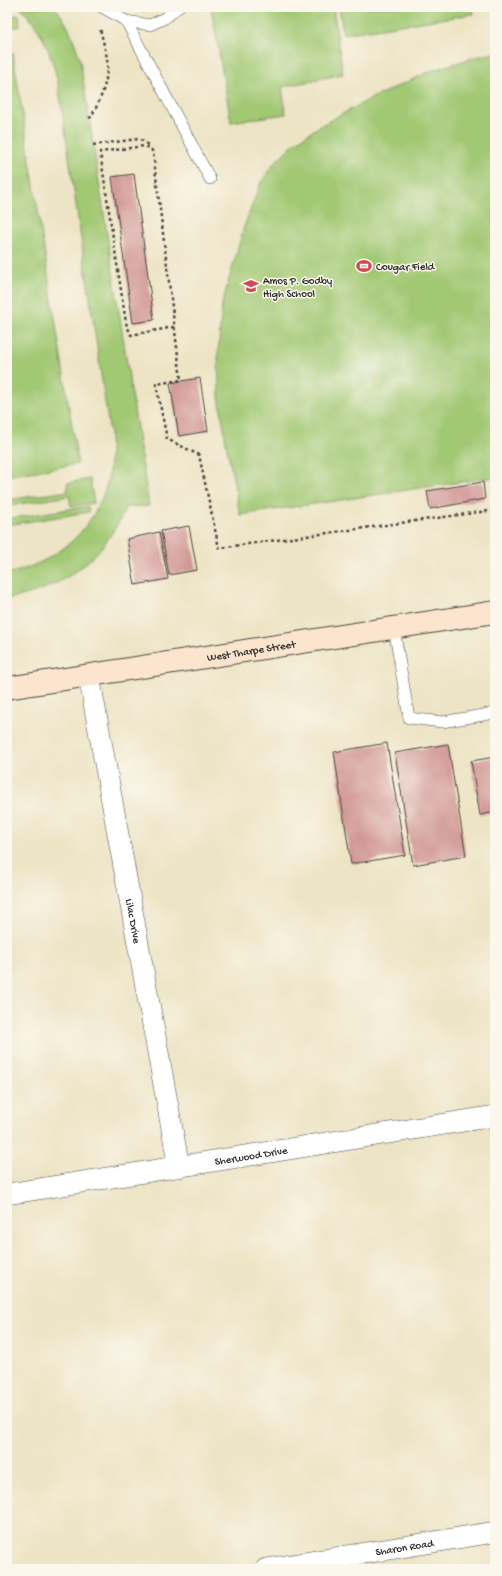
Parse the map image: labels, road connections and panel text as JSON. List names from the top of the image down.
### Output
{
  "streets": {
    "main road": ["West Tharpe Street"],
    "street": ["Lilac Drive", "Sherwood Drive", "Sharon Road"]
  },
  "crossings": [
    ["West Tharpe Street", "Lilac Drive"],
    ["Lilac Drive", "Sherwood Drive"]
  ],
  "places": {
    "sports": ["Cougar Field"],
    "school or university": ["Amos P. Godby High School"]
  }
}
